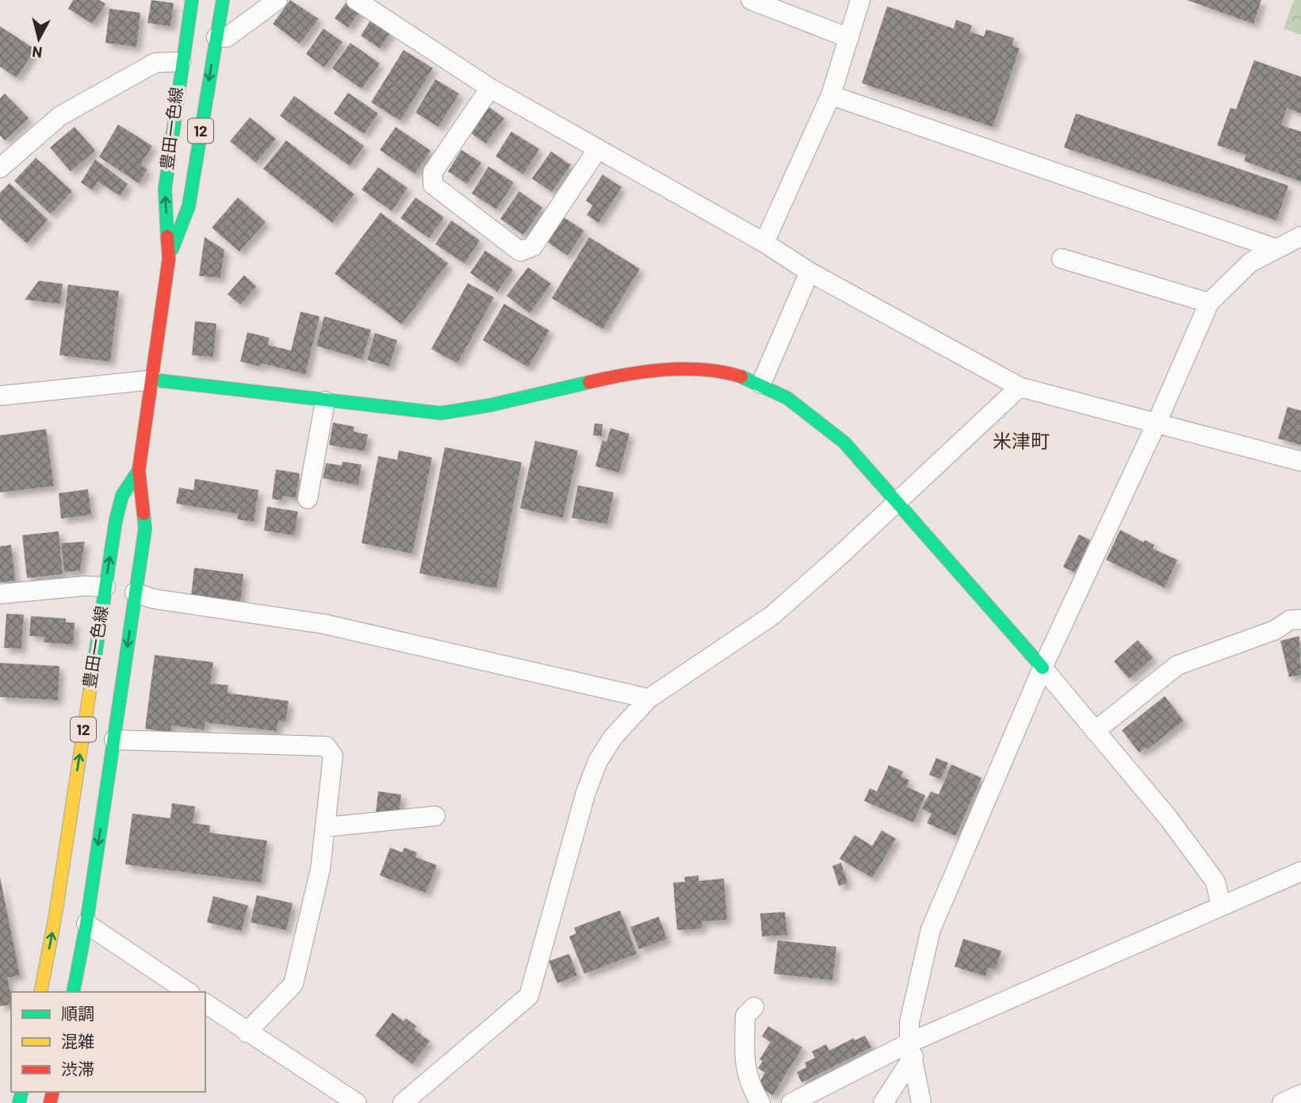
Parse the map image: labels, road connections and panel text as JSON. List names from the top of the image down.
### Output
{
  "streets": {
    "main road": ["豊田一色線", "12"]
  },
  "districts": ["米津町"],
  "legend": ["順調", "混雑", "渋滞"],
  "north": "bottom"
}
